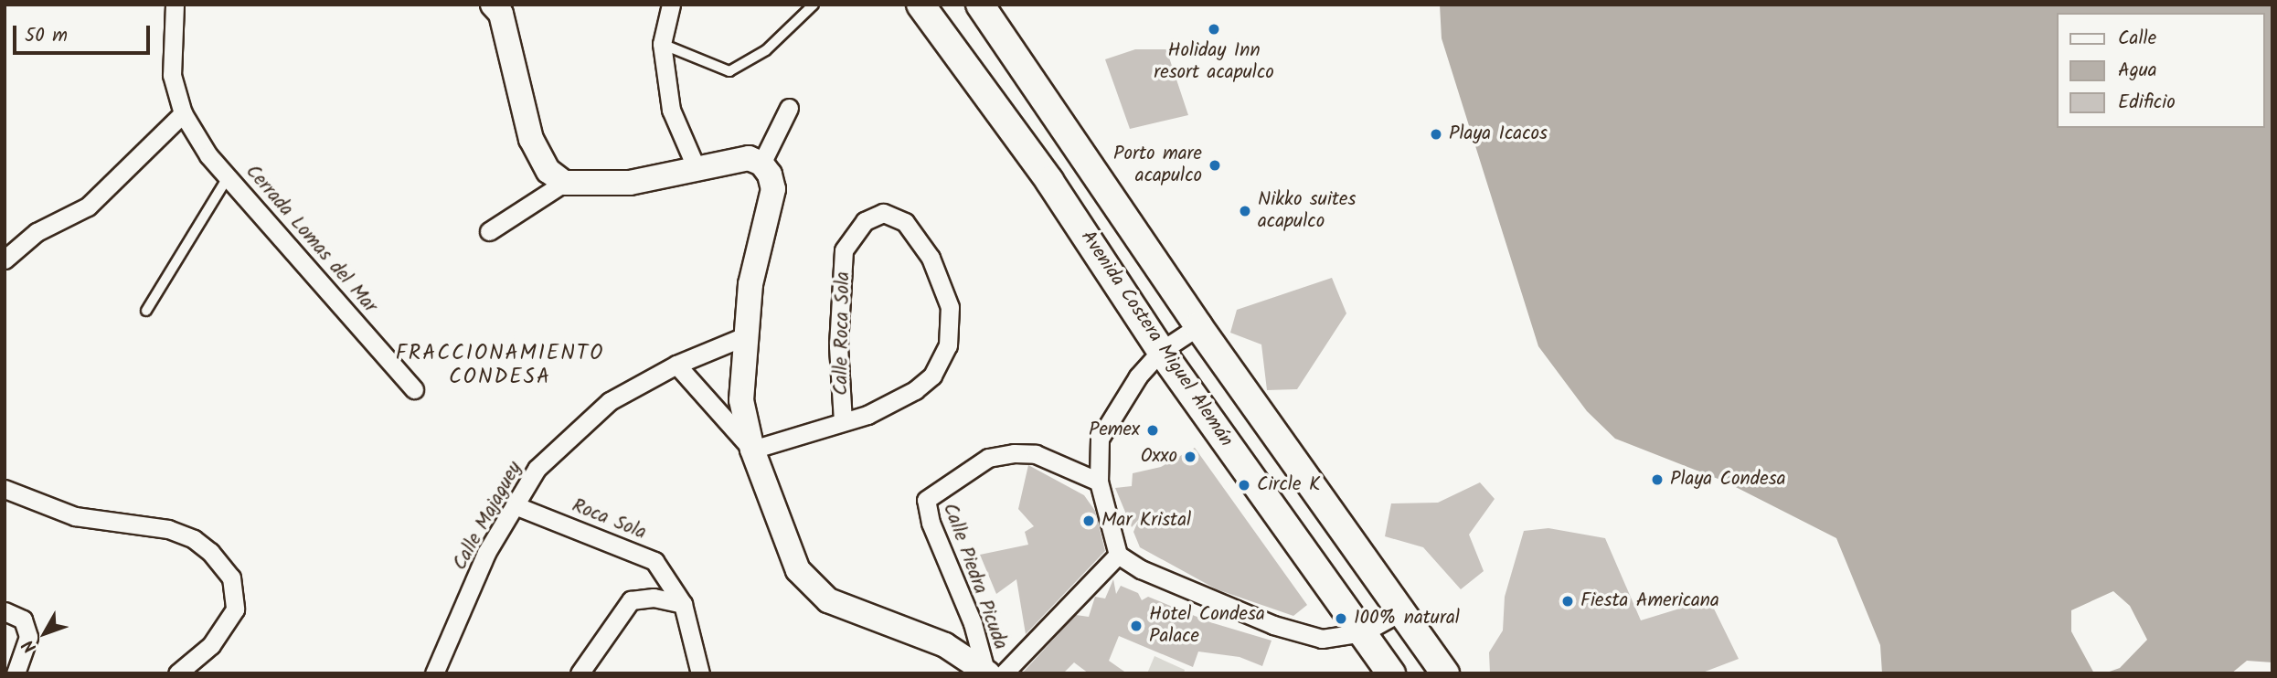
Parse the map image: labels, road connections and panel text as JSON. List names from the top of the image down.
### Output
{
  "streets": {
    "main road": ["Avenida Costera Miguel Alemán"],
    "street": [
      "Cerrada Lomas del Mar",
      "Calle Roca Sola",
      "Calle Majaguey",
      "Roca Sola",
      "Calle Piedra Picuda"
    ]
  },
  "crossings": [
    ["Calle Majaguey", "Roca Sola"]
  ],
  "districts": ["FRACCIONAMIENTO CONDESA"],
  "places": [
    "Holiday Inn resort acapulco",
    "Playa Icacos",
    "Porto mare acapulco",
    "Nikko suites acapulco",
    "Pemex",
    "Oxxo",
    "Playa Condesa",
    "Circle K",
    "Mar Kristal",
    "Fiesta Americana",
    "100% natural",
    "Hotel Condesa Palace"
  ],
  "legend": ["Calle", "Agua", "Edificio"],
  "scale_bar": "50 m",
  "north": "bottom left"
}
